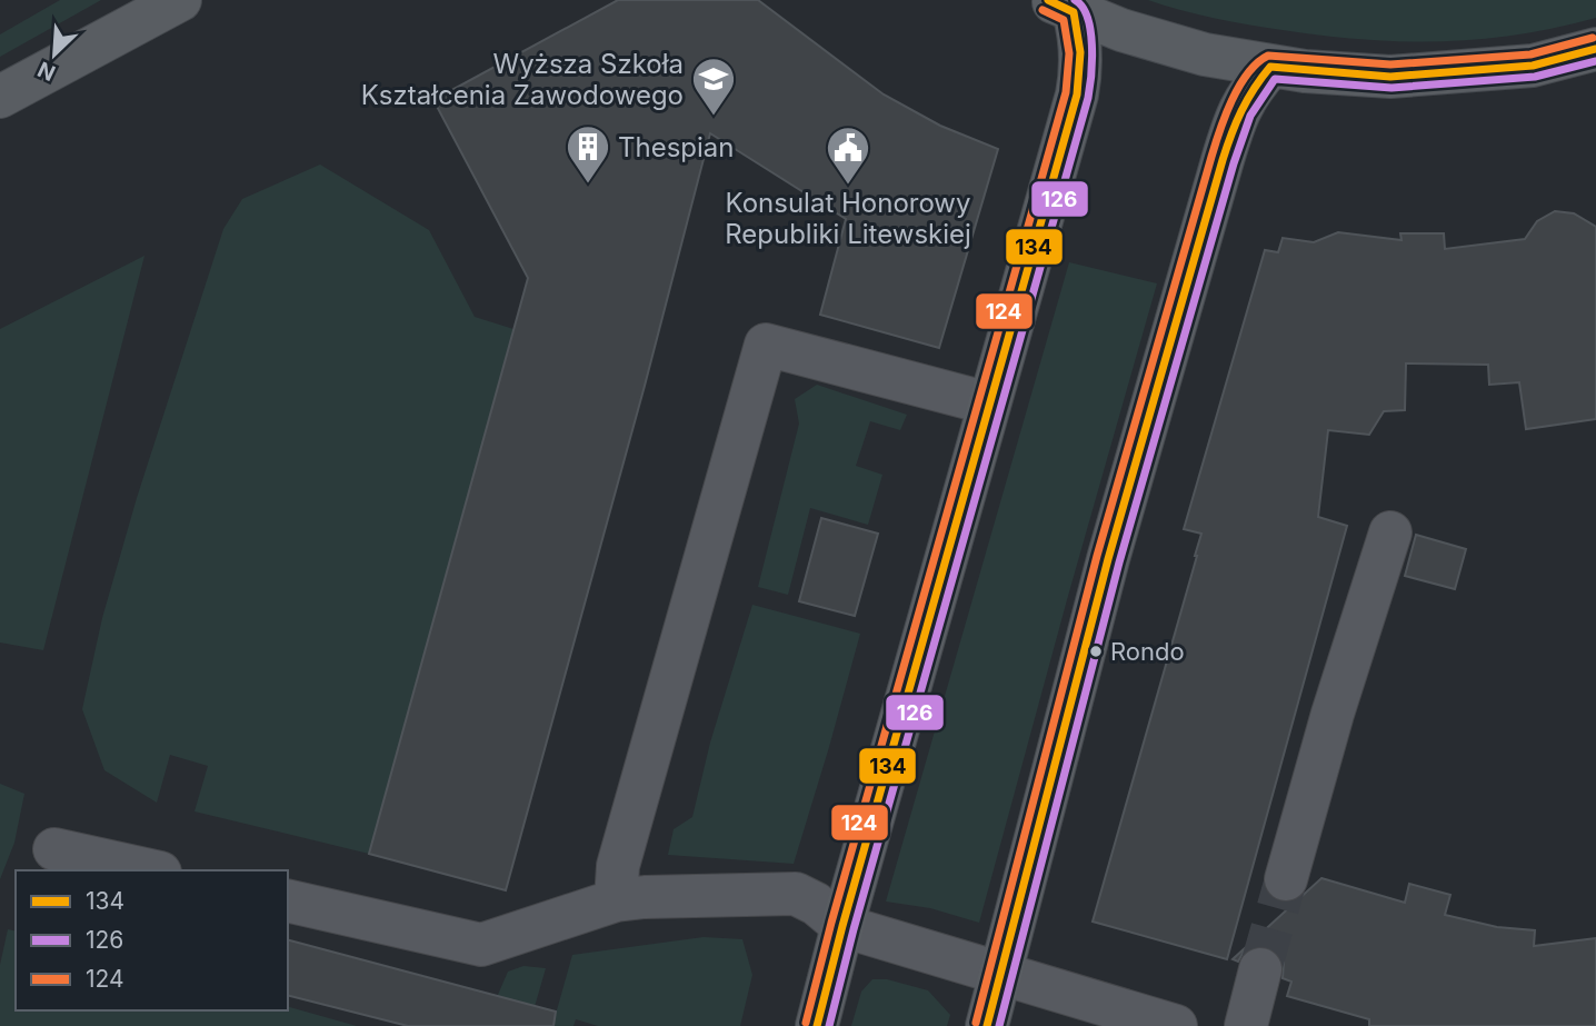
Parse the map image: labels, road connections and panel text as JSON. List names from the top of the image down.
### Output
{
  "places": {
    "school or university": ["Wyższa Szkoła Kształcenia Zawodowego"],
    "building": ["Thespian"],
    "public building": ["Konsulat Honorowy Republiki Litewskiej"],
    "other": ["Rondo"]
  },
  "lines": ["transit line 134", "transit line 126", "transit line 124"],
  "legend": ["134", "126", "124"],
  "north": "bottom left"
}
